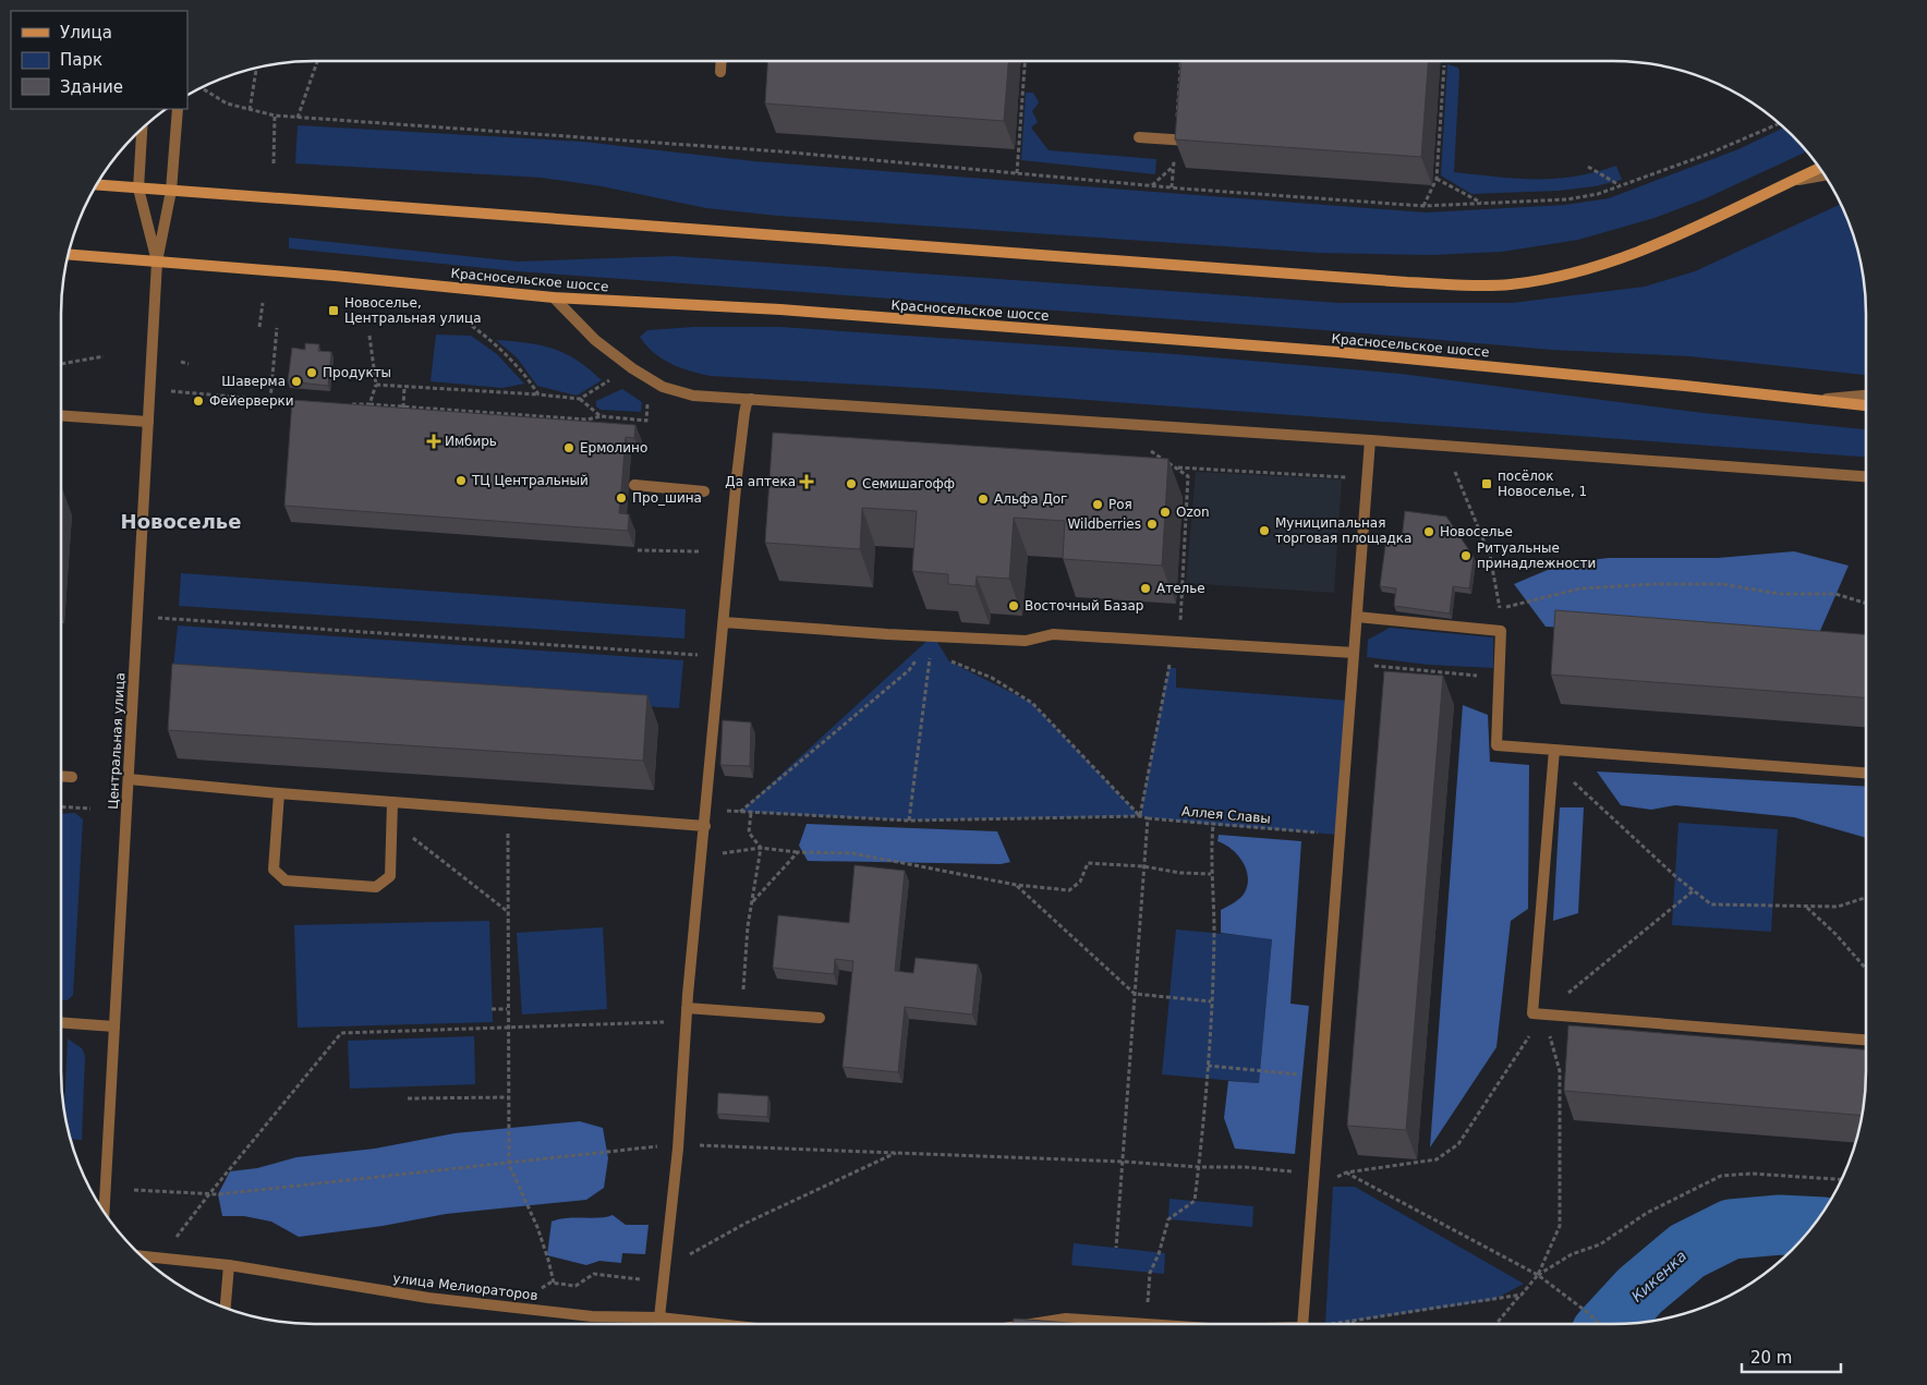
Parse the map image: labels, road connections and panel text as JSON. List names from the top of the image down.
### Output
{
  "streets": {
    "main road": ["Красносельское шоссе"],
    "street": ["Центральная улица", "улица Мелиораторов"],
    "path": ["Аллея Славы"]
  },
  "crossings": [
    ["Красносельское шоссе", "Центральная улица"]
  ],
  "districts": ["Новоселье"],
  "water": ["Кикенка"],
  "places": {
    "transit": ["Новоселье, Центральная улица", "посёлок Новоселье, 1"],
    "other": [
      "Продукты",
      "Шаверма",
      "Фейерверки",
      "Ермолино",
      "ТЦ Центральный",
      "Семишагофф",
      "Про_шина",
      "Альфа Дог",
      "Роя",
      "Ozon",
      "Wildberries",
      "Муниципальная торговая площадка",
      "Новоселье",
      "Ритуальные принадлежности",
      "Ателье",
      "Восточный Базар"
    ],
    "health": ["Имбирь", "Да аптека"]
  },
  "legend": ["Улица", "Парк", "Здание"],
  "scale_bar": "20 m"
}
